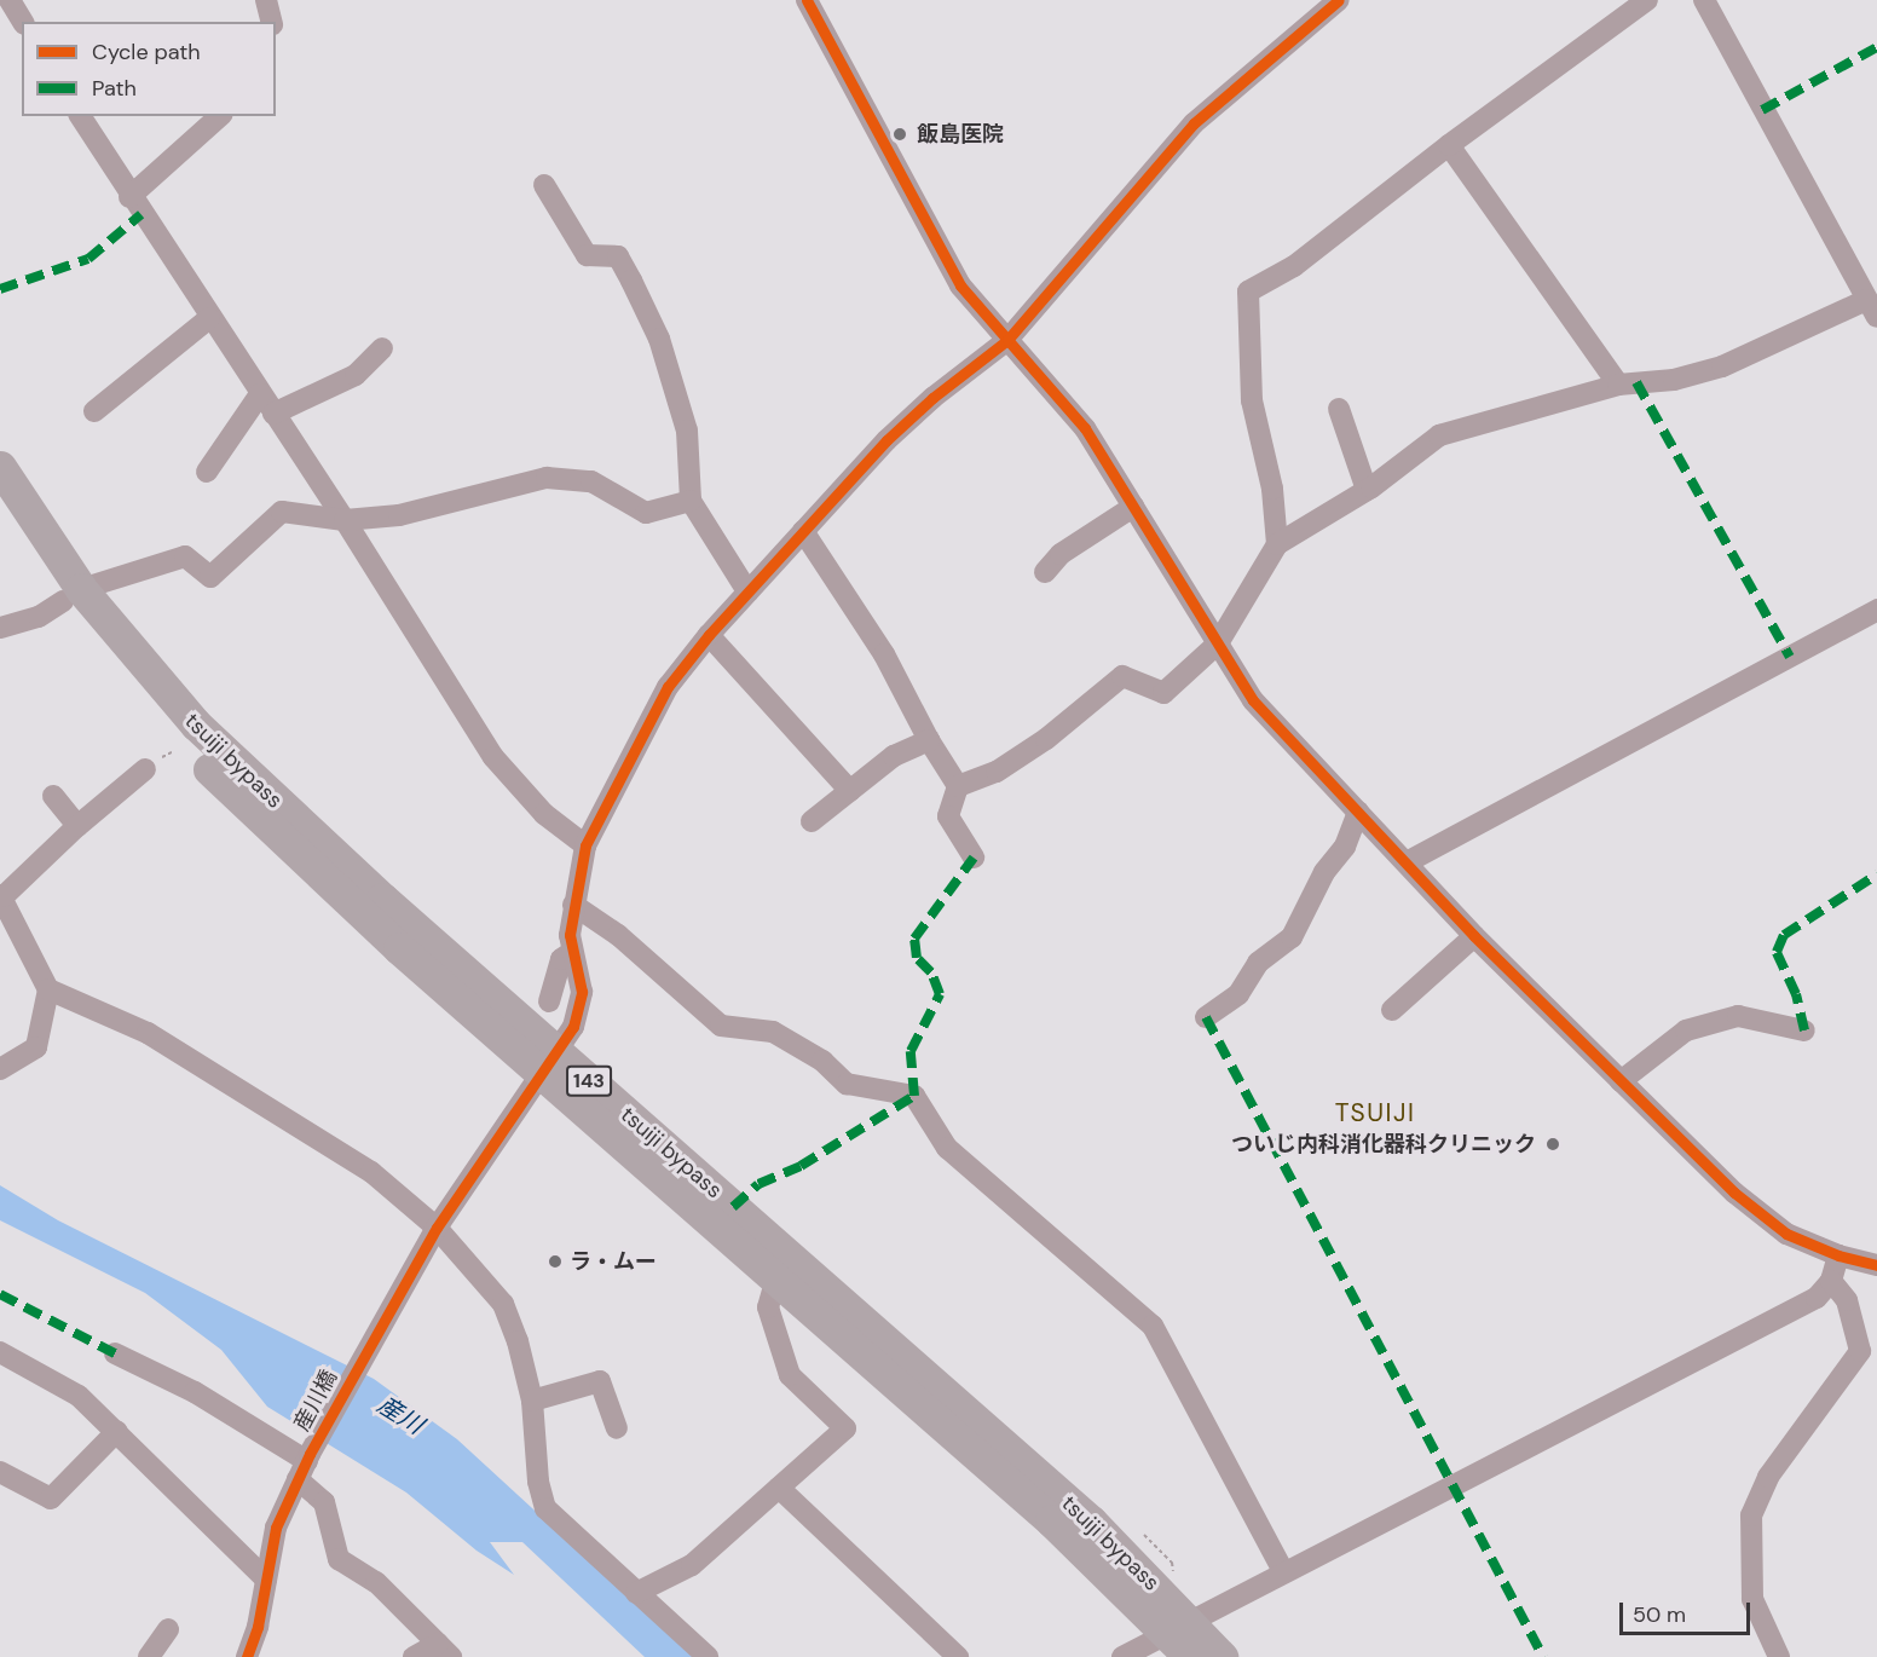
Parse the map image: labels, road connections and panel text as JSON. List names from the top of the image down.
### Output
{
  "streets": {
    "highway": ["tsuiji bypass", "143"],
    "street": ["産川橋"]
  },
  "crossings": [
    ["tsuiji bypass", "産川橋"]
  ],
  "districts": ["TSUIJI"],
  "water": ["産川"],
  "places": ["飯島医院", "ついじ内科消化器科クリニック", "ラ・ムー"],
  "legend": ["Cycle path", "Path"],
  "scale_bar": "50 m"
}
